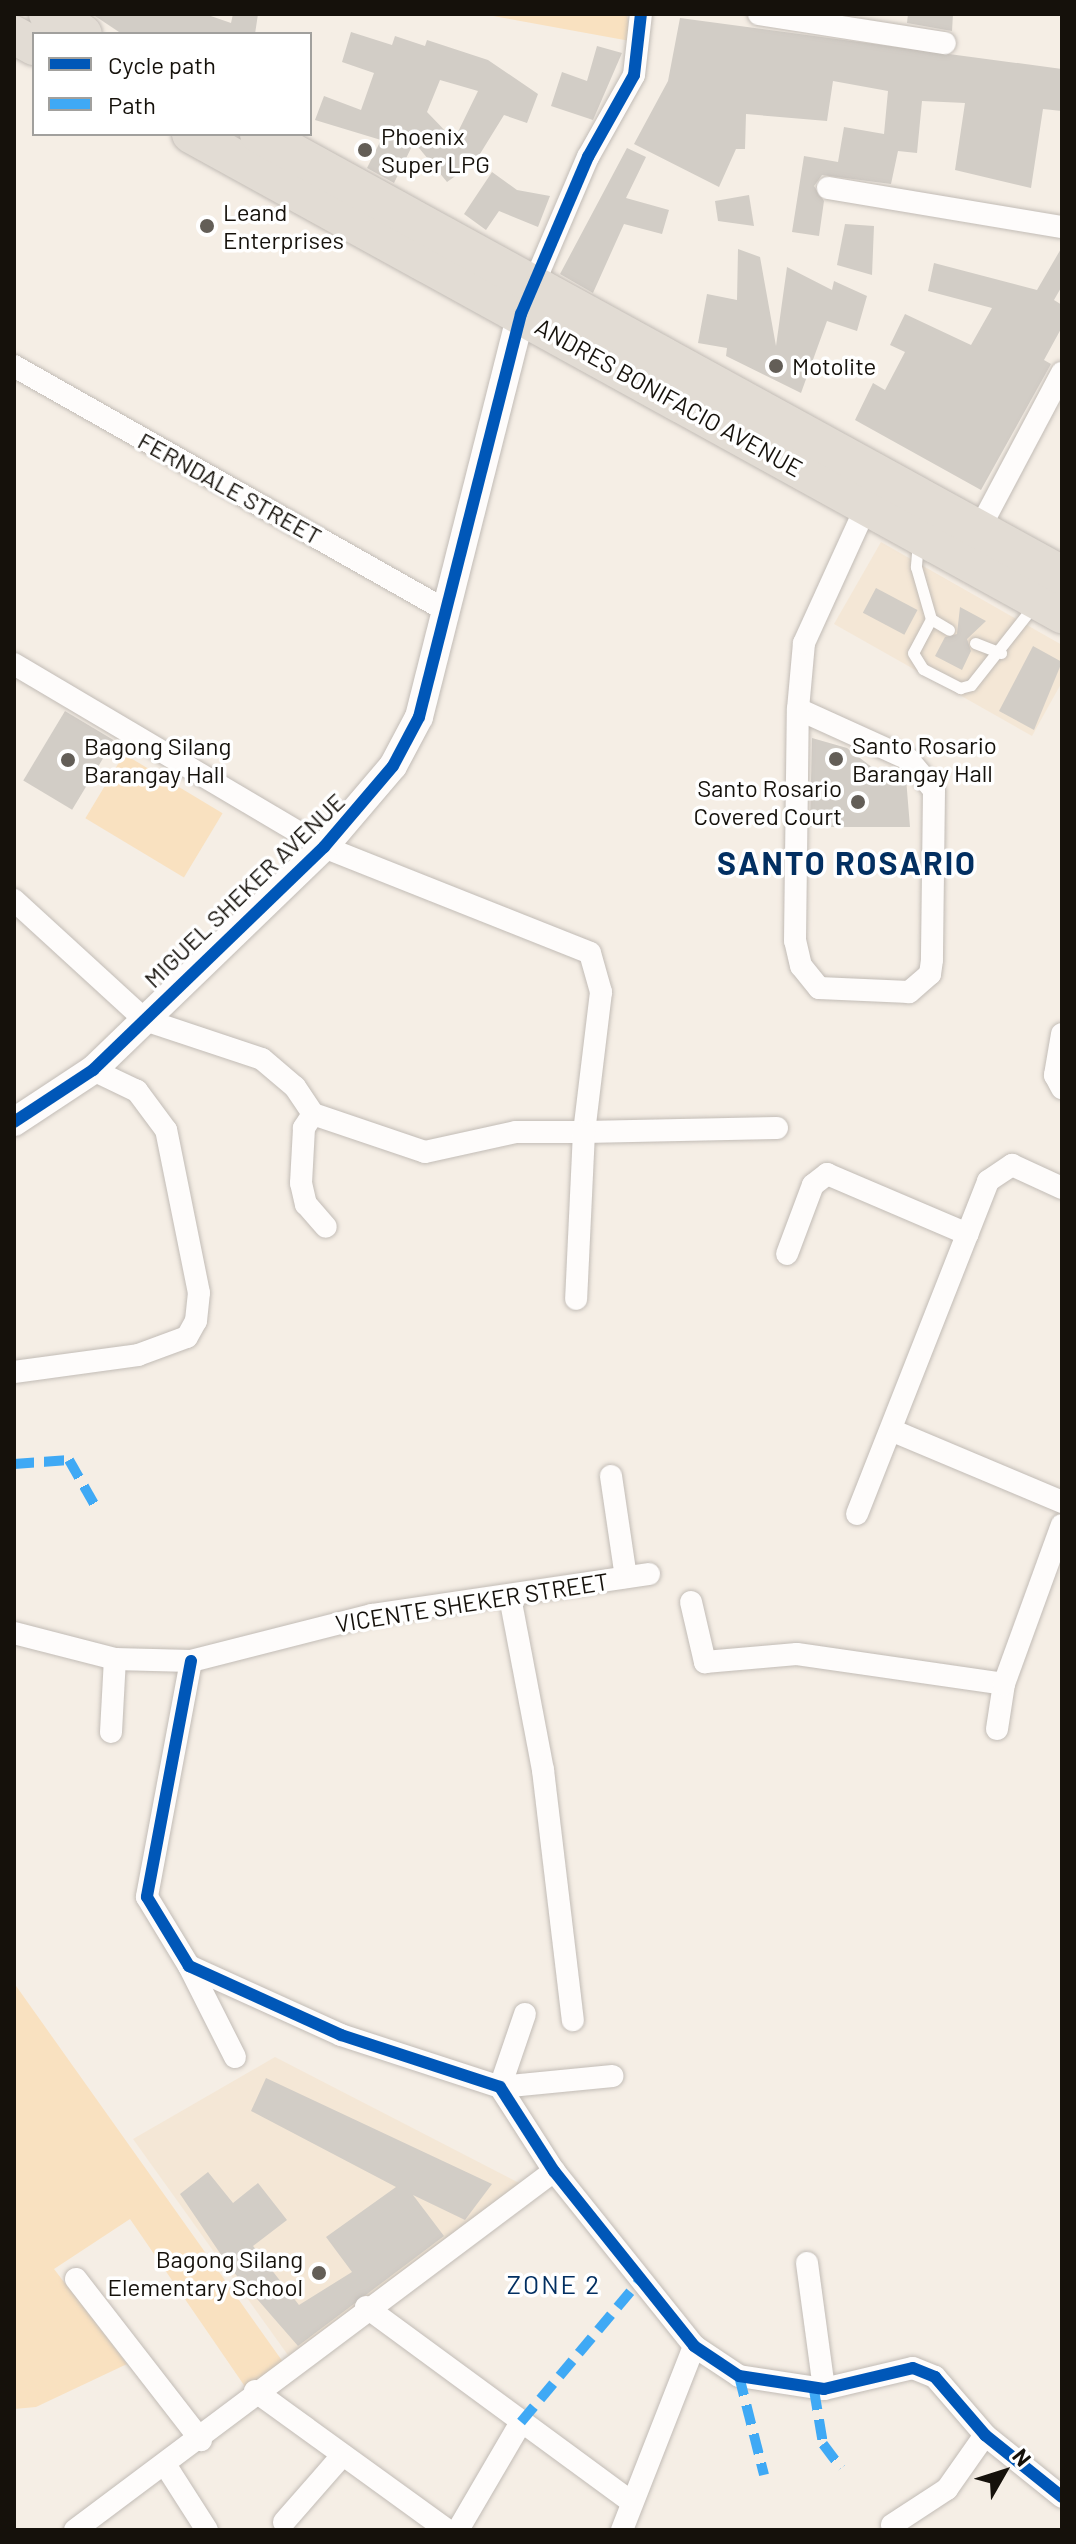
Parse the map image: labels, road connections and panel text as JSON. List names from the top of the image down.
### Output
{
  "streets": {
    "highway": ["ANDRES BONIFACIO AVENUE"],
    "street": ["FERNDALE STREET", "MIGUEL SHEKER AVENUE", "VICENTE SHEKER STREET"]
  },
  "crossings": [
    ["ANDRES BONIFACIO AVENUE", "MIGUEL SHEKER AVENUE"],
    ["FERNDALE STREET", "MIGUEL SHEKER AVENUE"]
  ],
  "districts": ["SANTO ROSARIO", "ZONE 2"],
  "places": [
    "Phoenix Super LPG",
    "Leand Enterprises",
    "Motolite",
    "Santo Rosario Barangay Hall",
    "Bagong Silang Barangay Hall",
    "Santo Rosario Covered Court",
    "Bagong Silang Elementary School"
  ],
  "legend": ["Cycle path", "Path"],
  "north": "top right"
}
